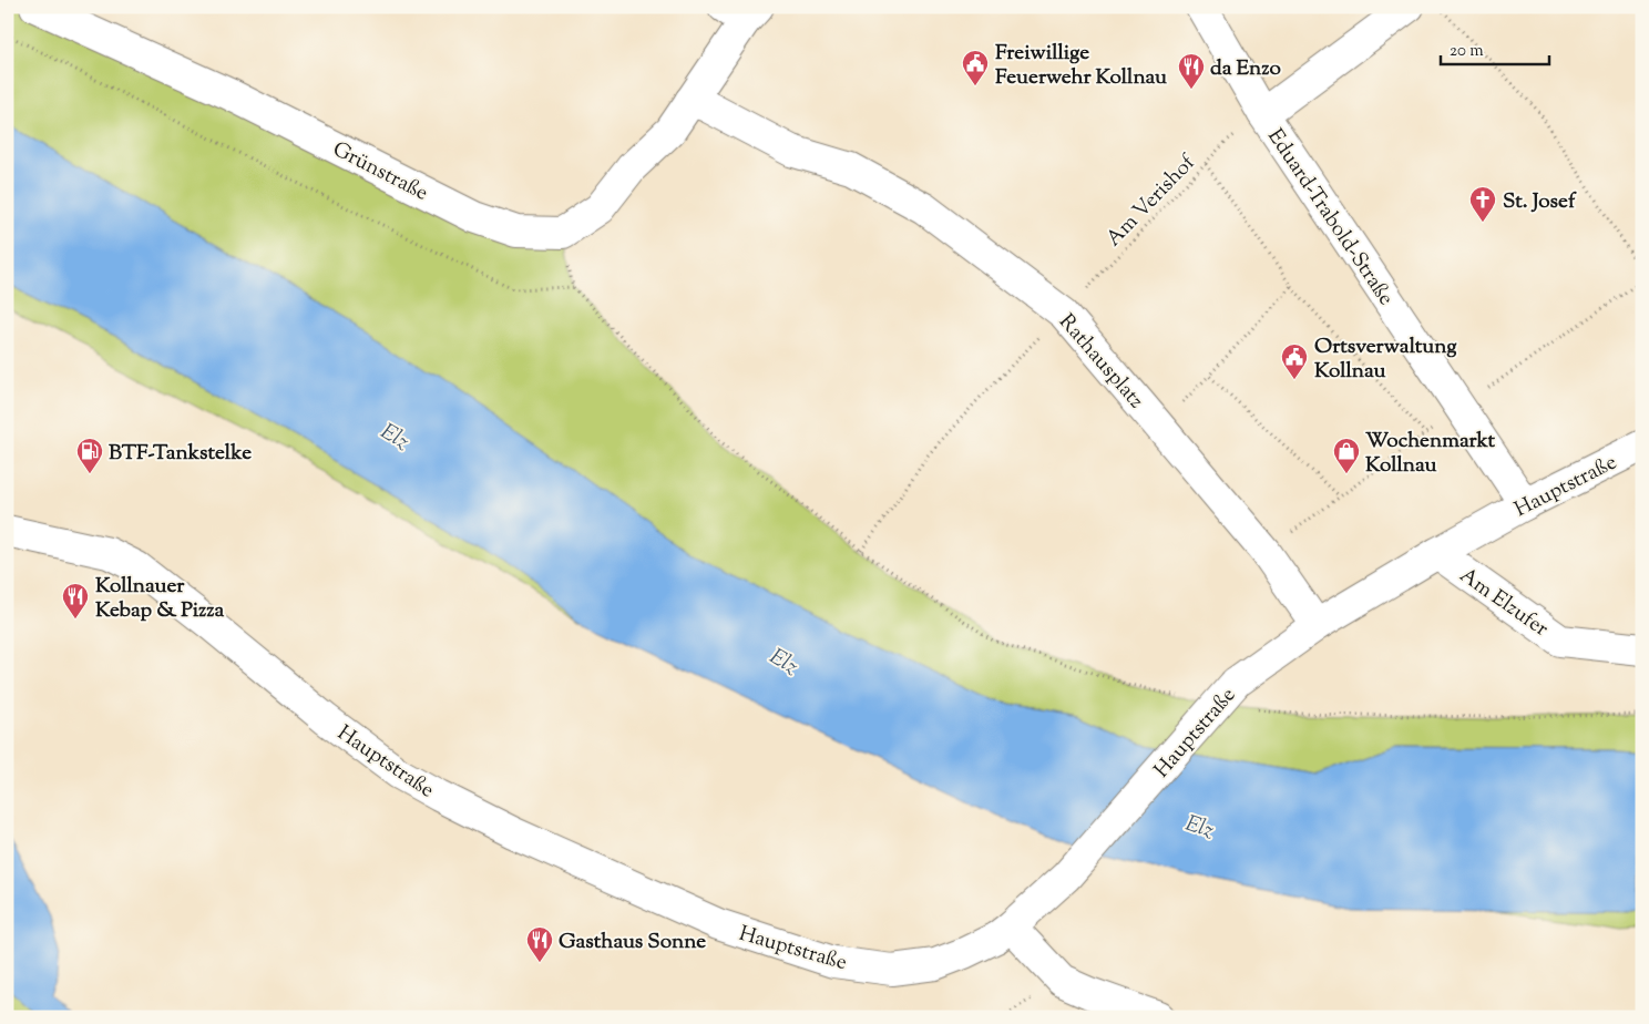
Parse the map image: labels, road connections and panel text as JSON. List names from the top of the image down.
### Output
{
  "streets": {
    "street": [
      "Grünstraße",
      "Eduard-Trabold-Straße",
      "Rathausplatz",
      "Hauptstraße",
      "Am Elzufer"
    ],
    "path": ["Am Verishof"]
  },
  "crossings": [
    ["Grünstraße", "Rathausplatz"],
    ["Am Verishof", "Eduard-Trabold-Straße"],
    ["Am Verishof", "Rathausplatz"],
    ["Eduard-Trabold-Straße", "Hauptstraße"],
    ["Rathausplatz", "Hauptstraße"],
    ["Hauptstraße", "Am Elzufer"]
  ],
  "water": ["Elz"],
  "places": {
    "public building": ["Freiwillige Feuerwehr Kollnau", "Ortsverwaltung Kollnau"],
    "restaurant": ["da Enzo", "Kollnauer Kebap & Pizza", "Gasthaus Sonne"],
    "church": ["St. Josef"],
    "fuel station": ["BTF-Tankstelke"],
    "shop": ["Wochenmarkt Kollnau"]
  },
  "scale_bar": "20 m"
}
